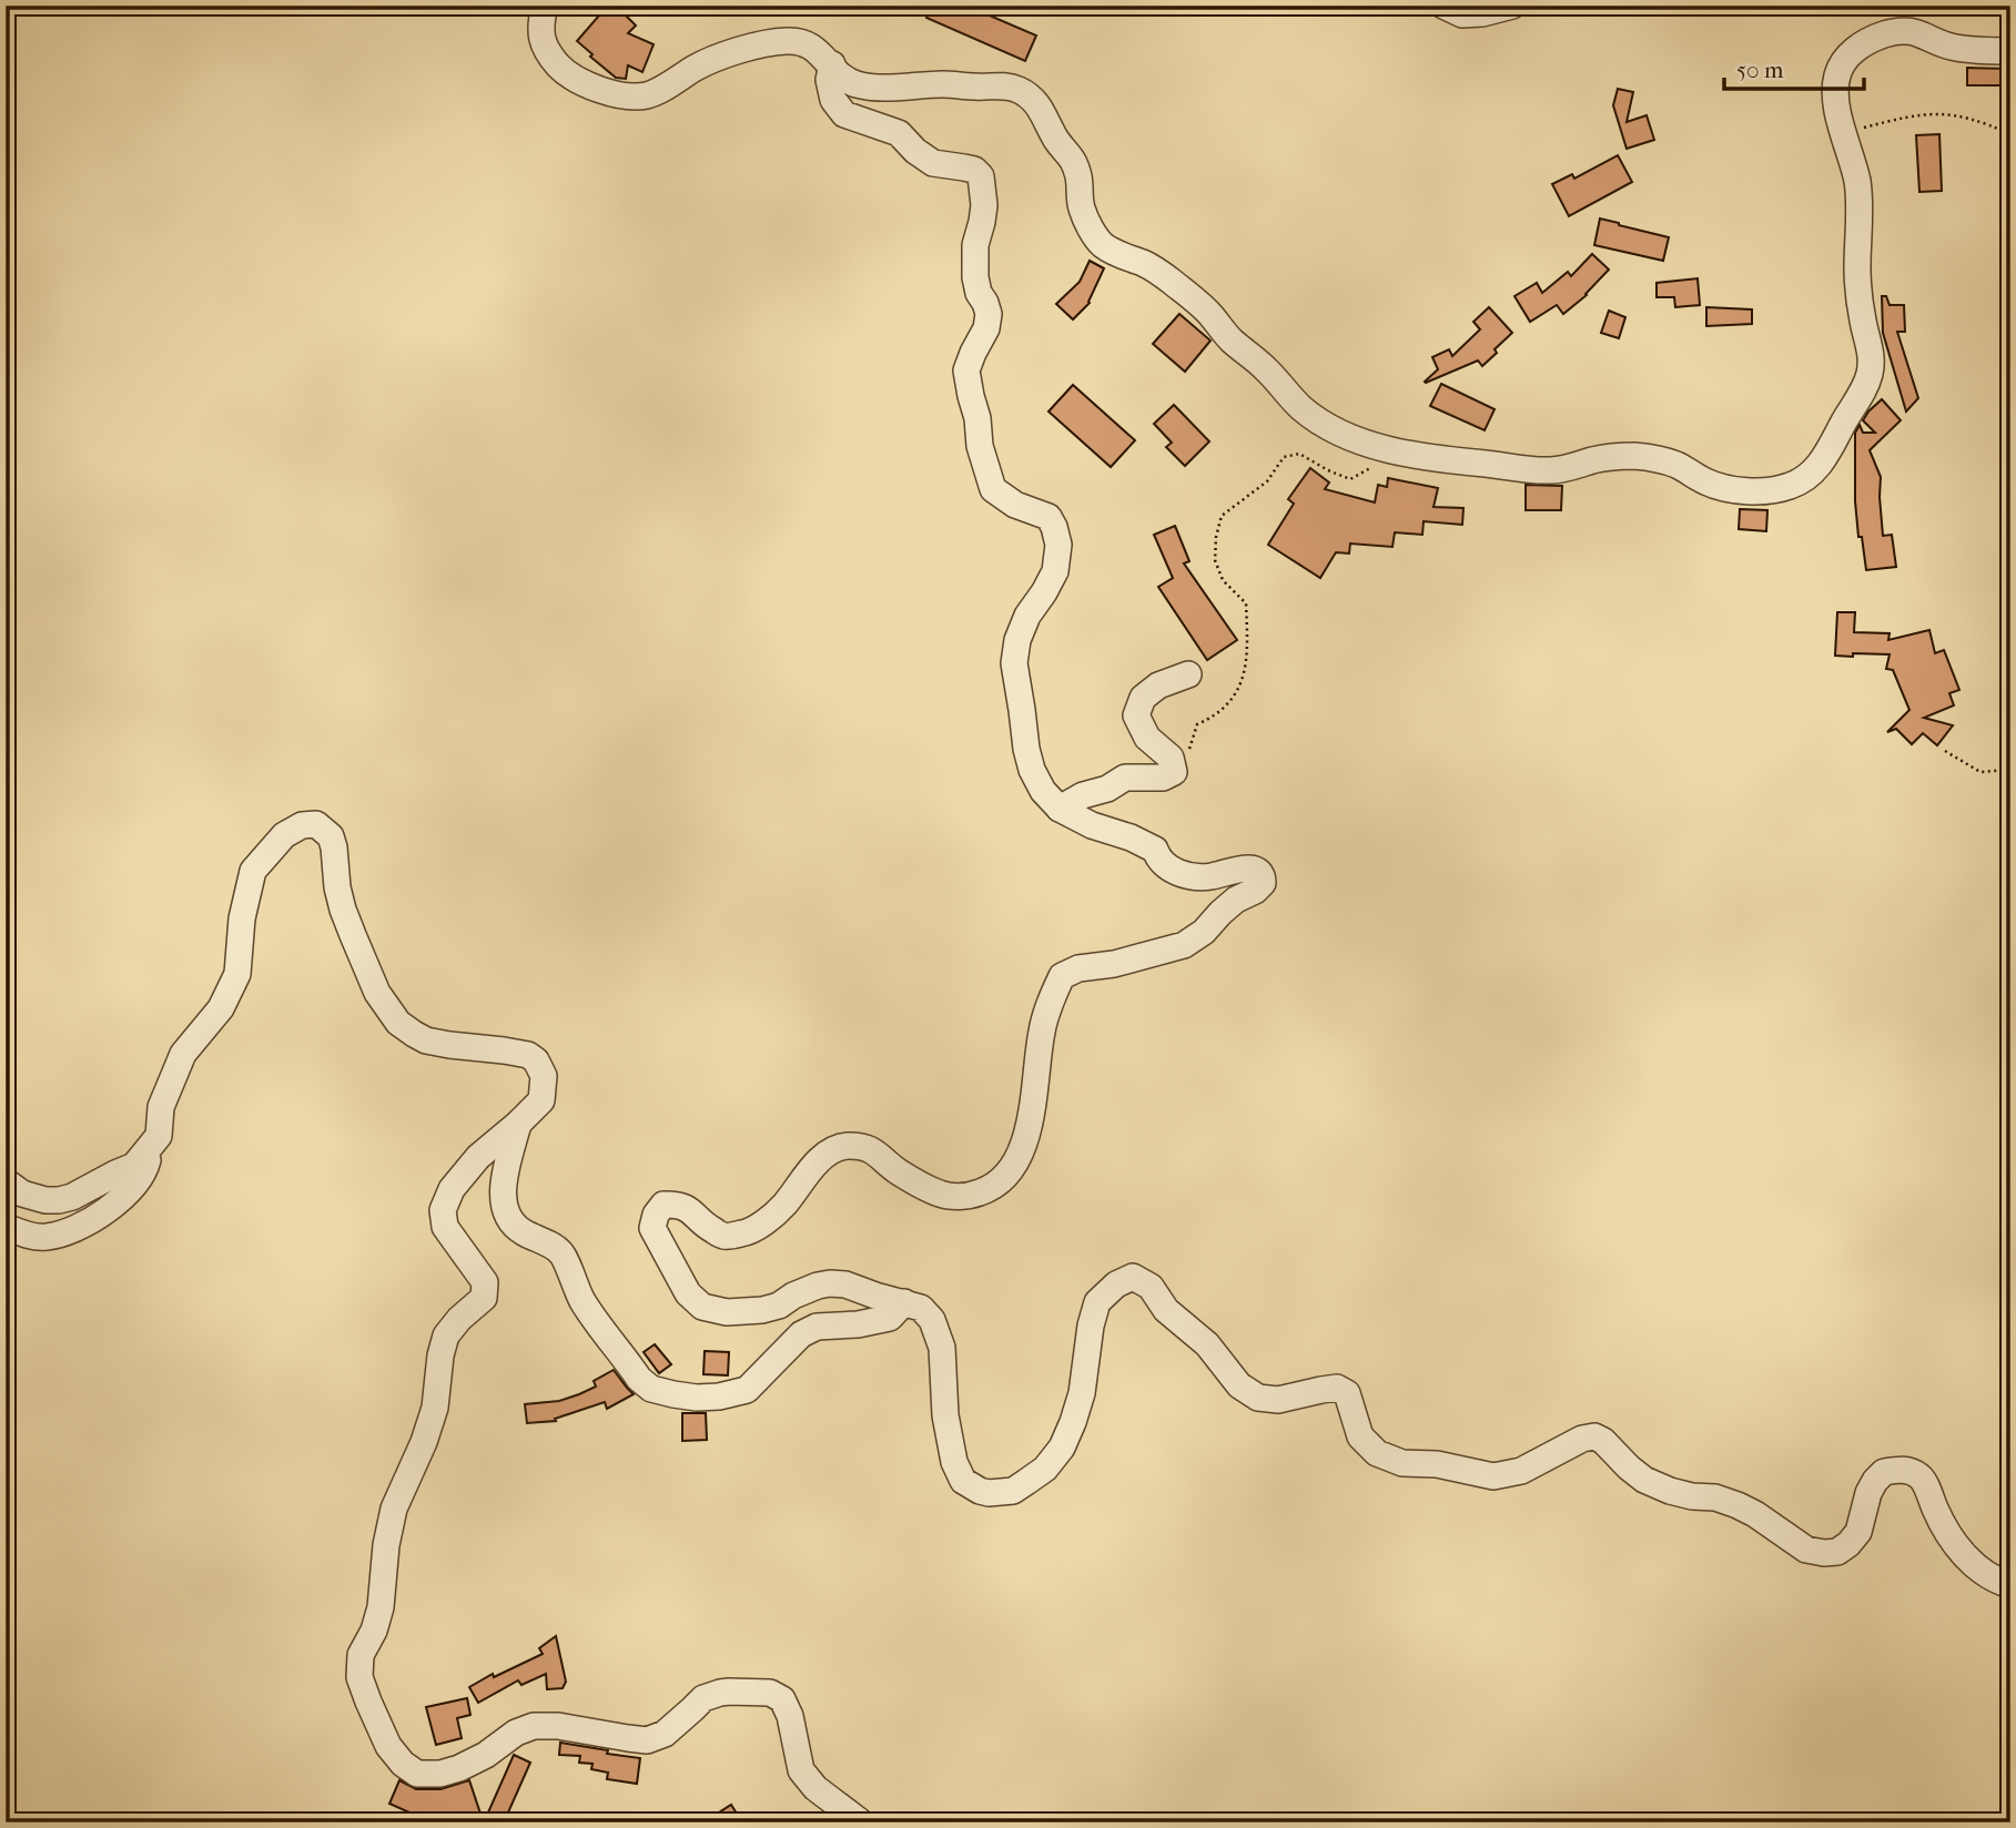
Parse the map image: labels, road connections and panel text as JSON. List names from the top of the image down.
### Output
{
  "scale_bar": "50 m"
}
